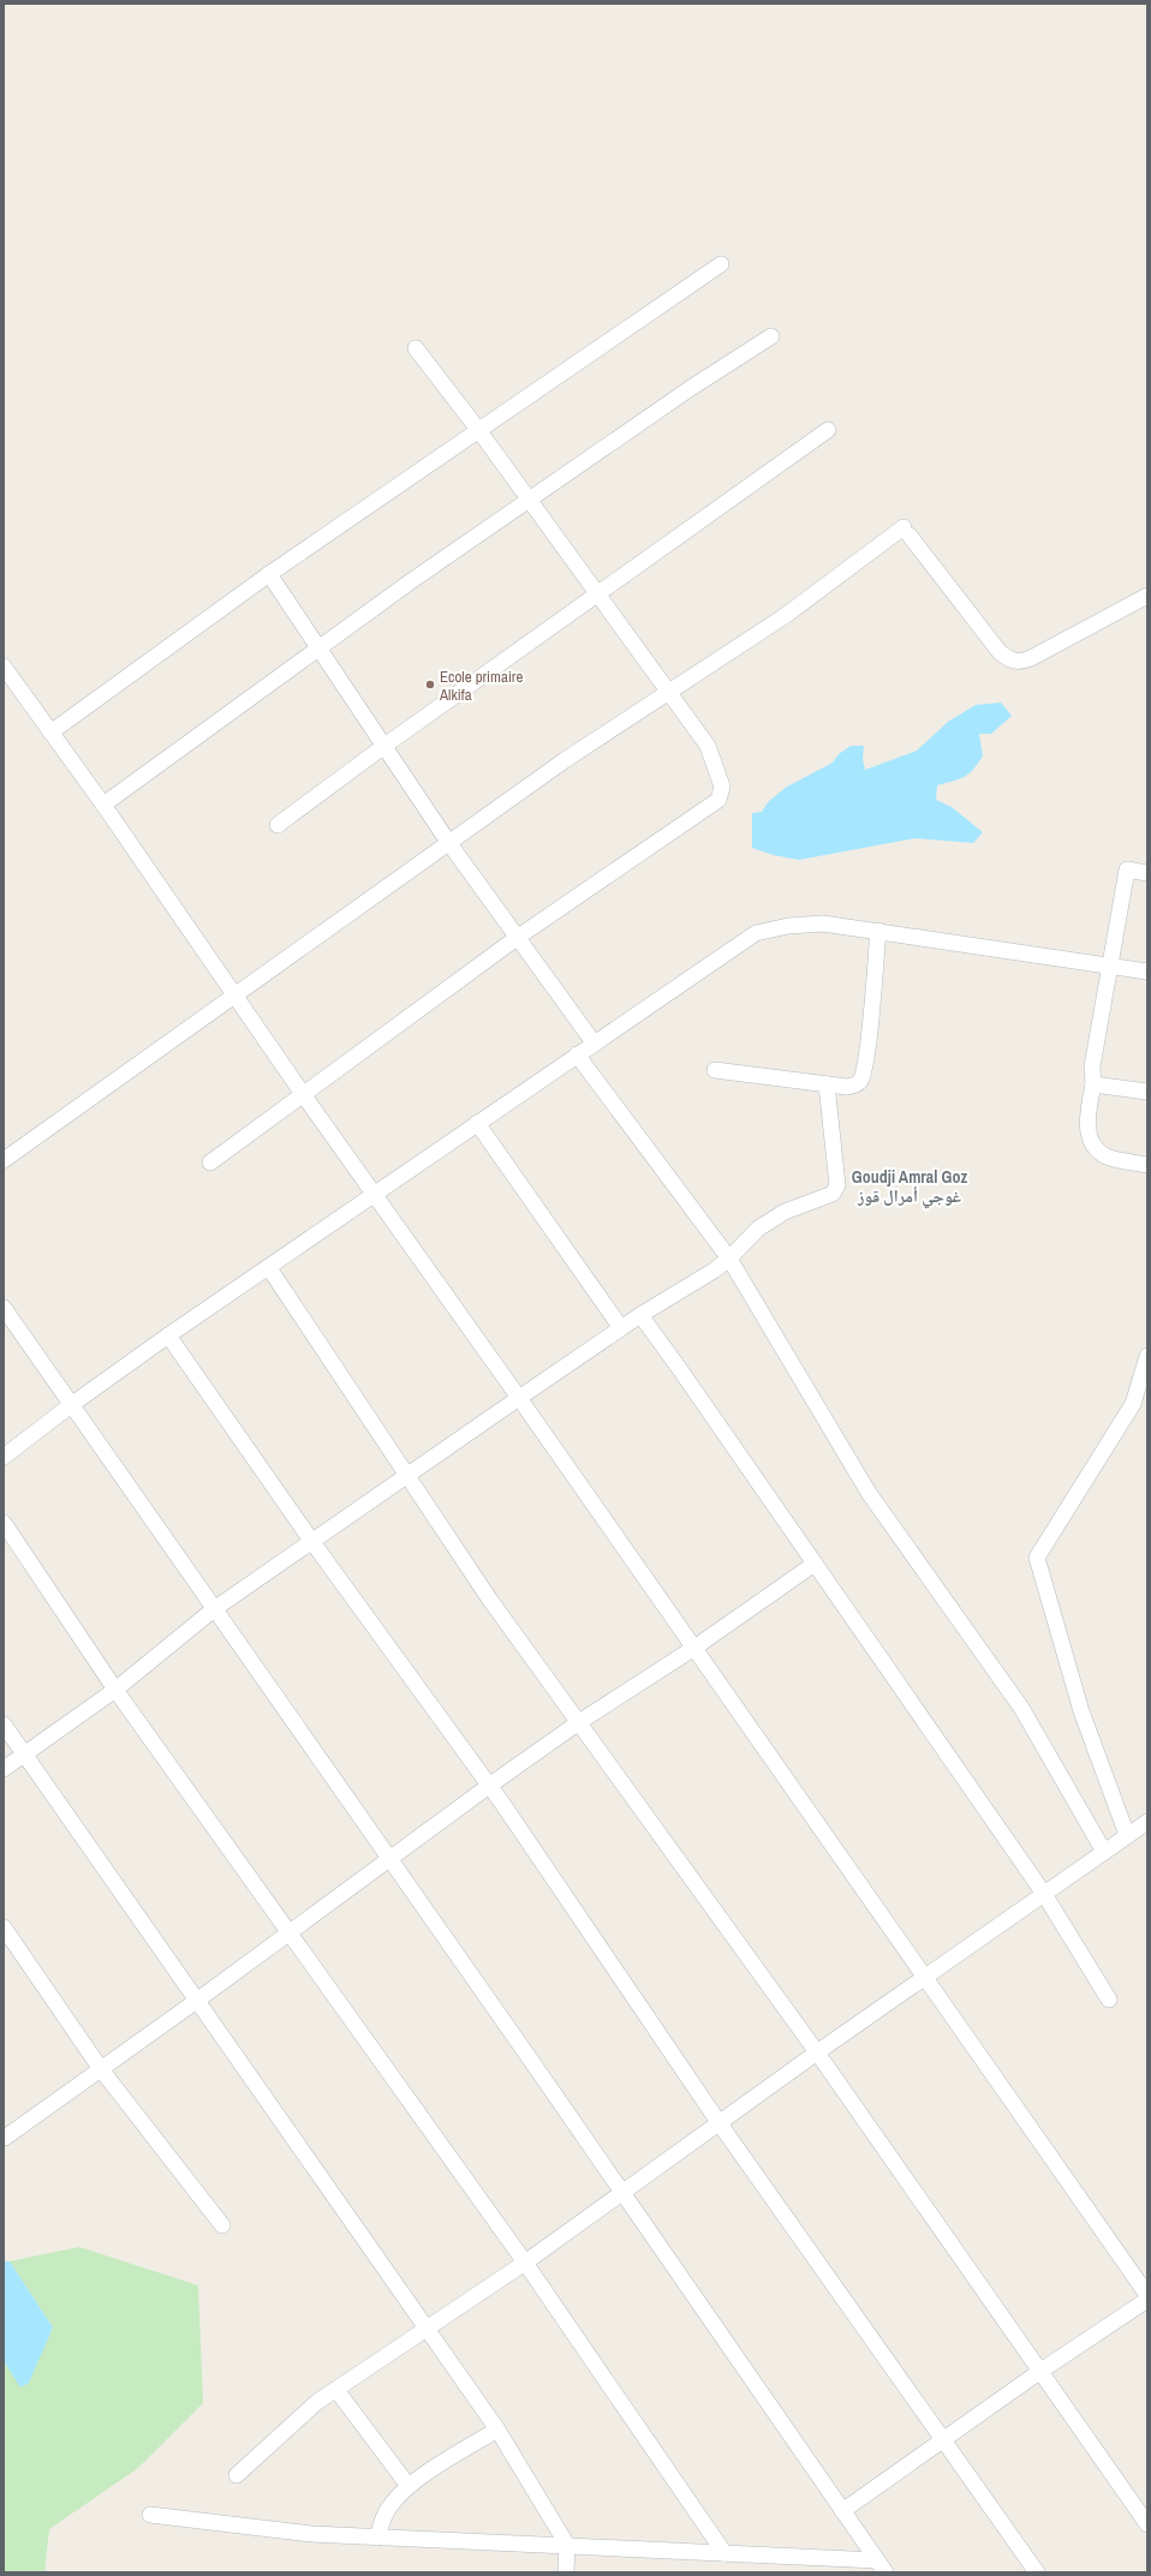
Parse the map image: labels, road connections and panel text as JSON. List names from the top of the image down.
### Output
{
  "districts": ["Goudji Amral Goz غوجي أمرال قوز"],
  "places": ["Ecole primaire Alkifa"]
}
